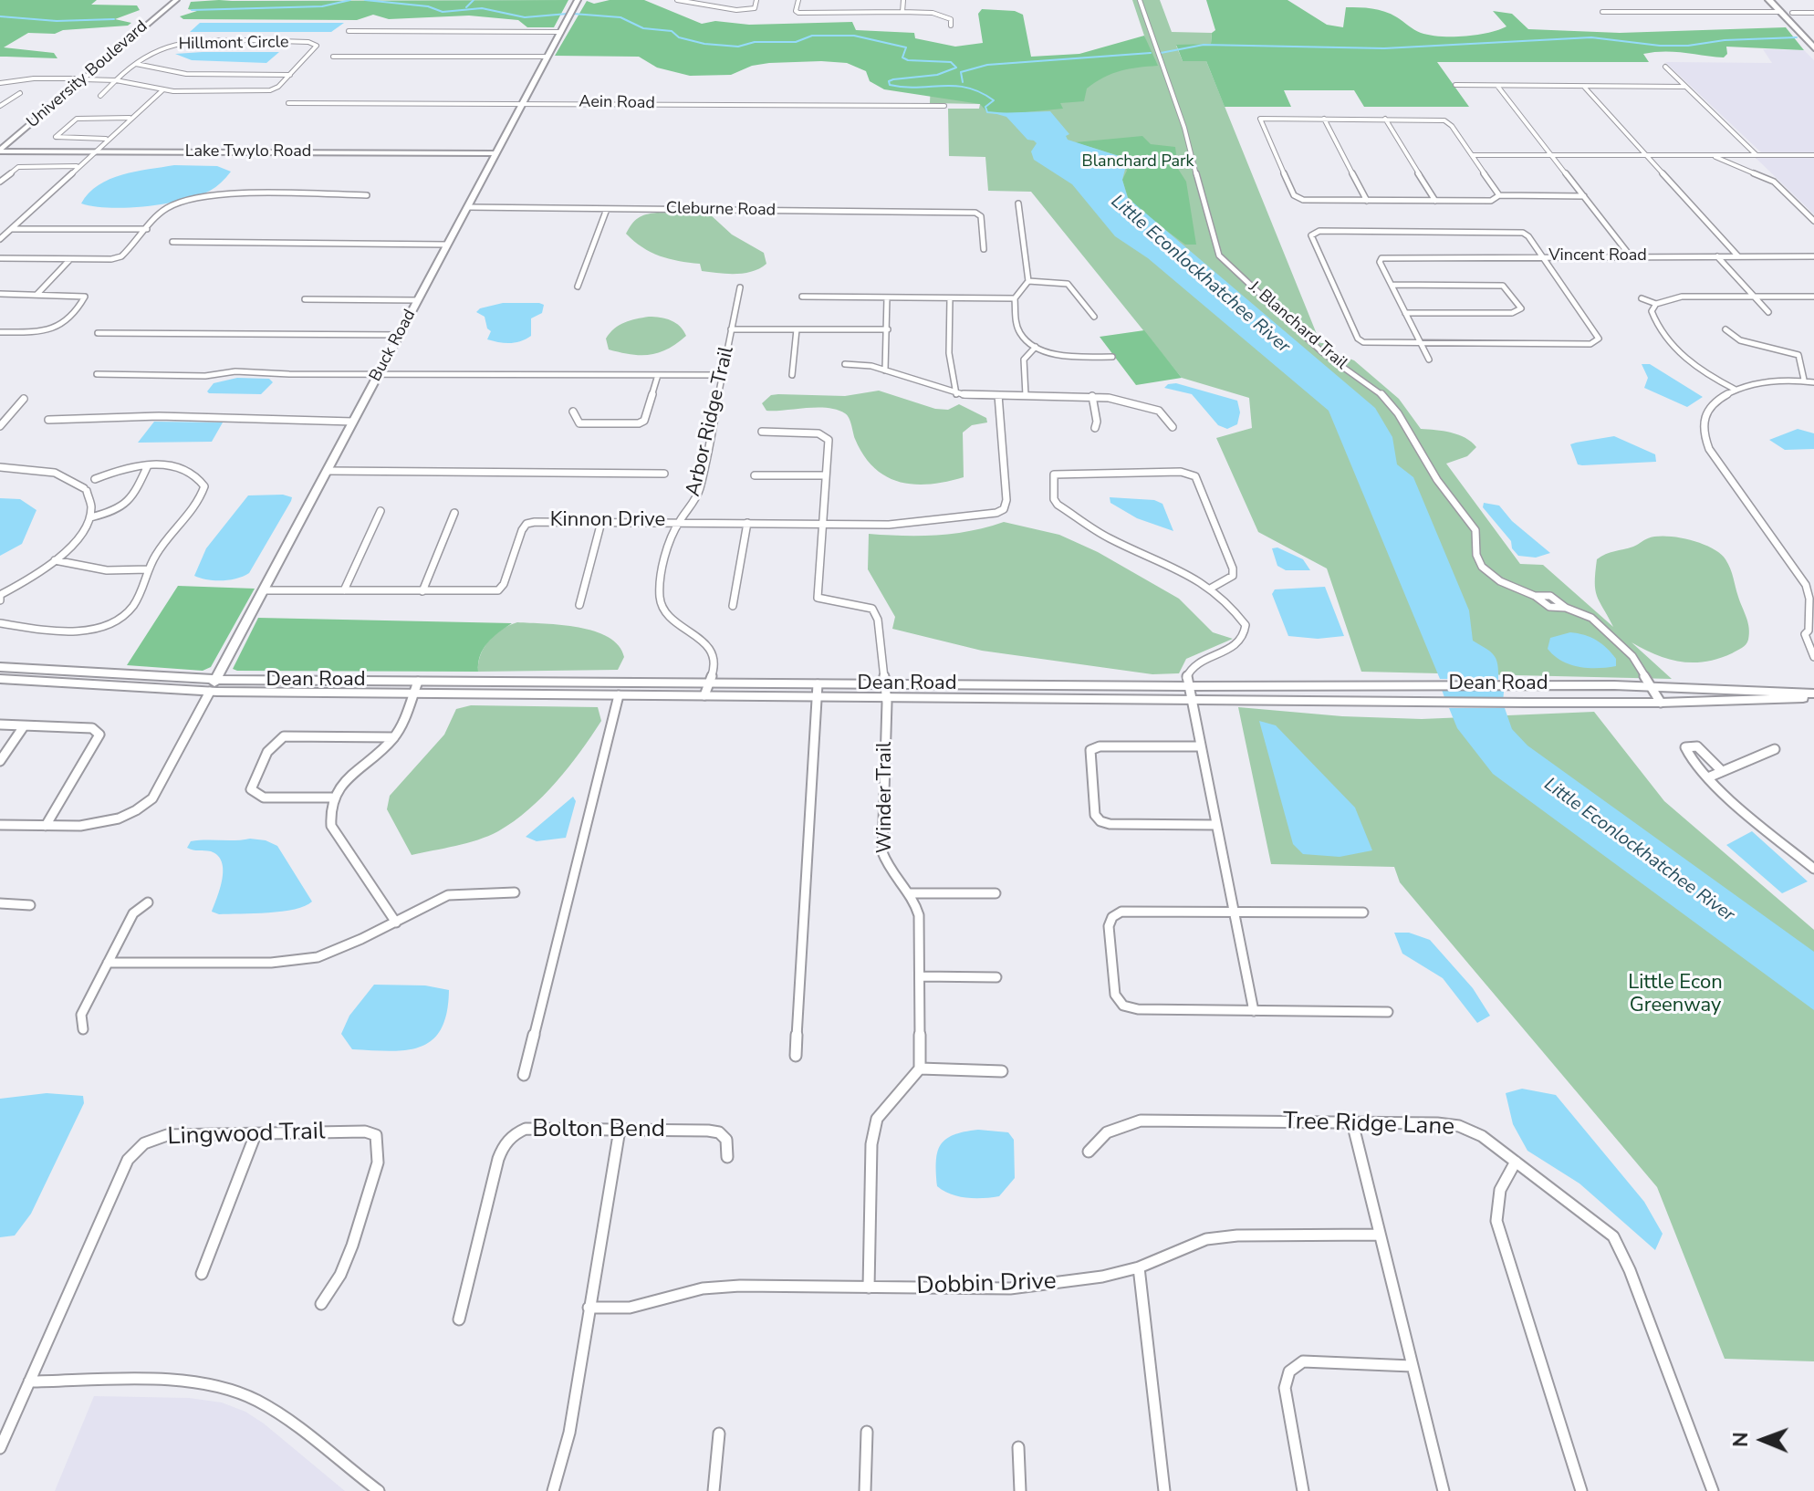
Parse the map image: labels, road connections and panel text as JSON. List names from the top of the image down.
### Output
{
  "streets": {
    "main road": [
      "University Boulevard",
      "Lake Twylo Road",
      "Buck Road",
      "Dean Road"
    ],
    "street": [
      "Hillmont Circle",
      "Aein Road",
      "Cleburne Road",
      "Vincent Road",
      "J. Blanchard Trail",
      "Arbor Ridge Trail",
      "Kinnon Drive",
      "Winder Trail",
      "Tree Ridge Lane",
      "Bolton Bend",
      "Lingwood Trail",
      "Dobbin Drive"
    ]
  },
  "crossings": [
    ["Hillmont Circle", "University Boulevard"],
    ["University Boulevard", "Lake Twylo Road"],
    ["Aein Road", "Buck Road"],
    ["Lake Twylo Road", "Buck Road"],
    ["Cleburne Road", "Buck Road"],
    ["J. Blanchard Trail", "Dean Road"],
    ["Buck Road", "Kinnon Drive"],
    ["Buck Road", "Dean Road"],
    ["Arbor Ridge Trail", "Kinnon Drive"],
    ["Arbor Ridge Trail", "Dean Road"],
    ["Kinnon Drive", "Winder Trail"],
    ["Dean Road", "Winder Trail"]
  ],
  "water": ["Little Econlockhatchee River"],
  "parks": ["Blanchard Park", "Little Econ Greenway"],
  "north": "left"
}
